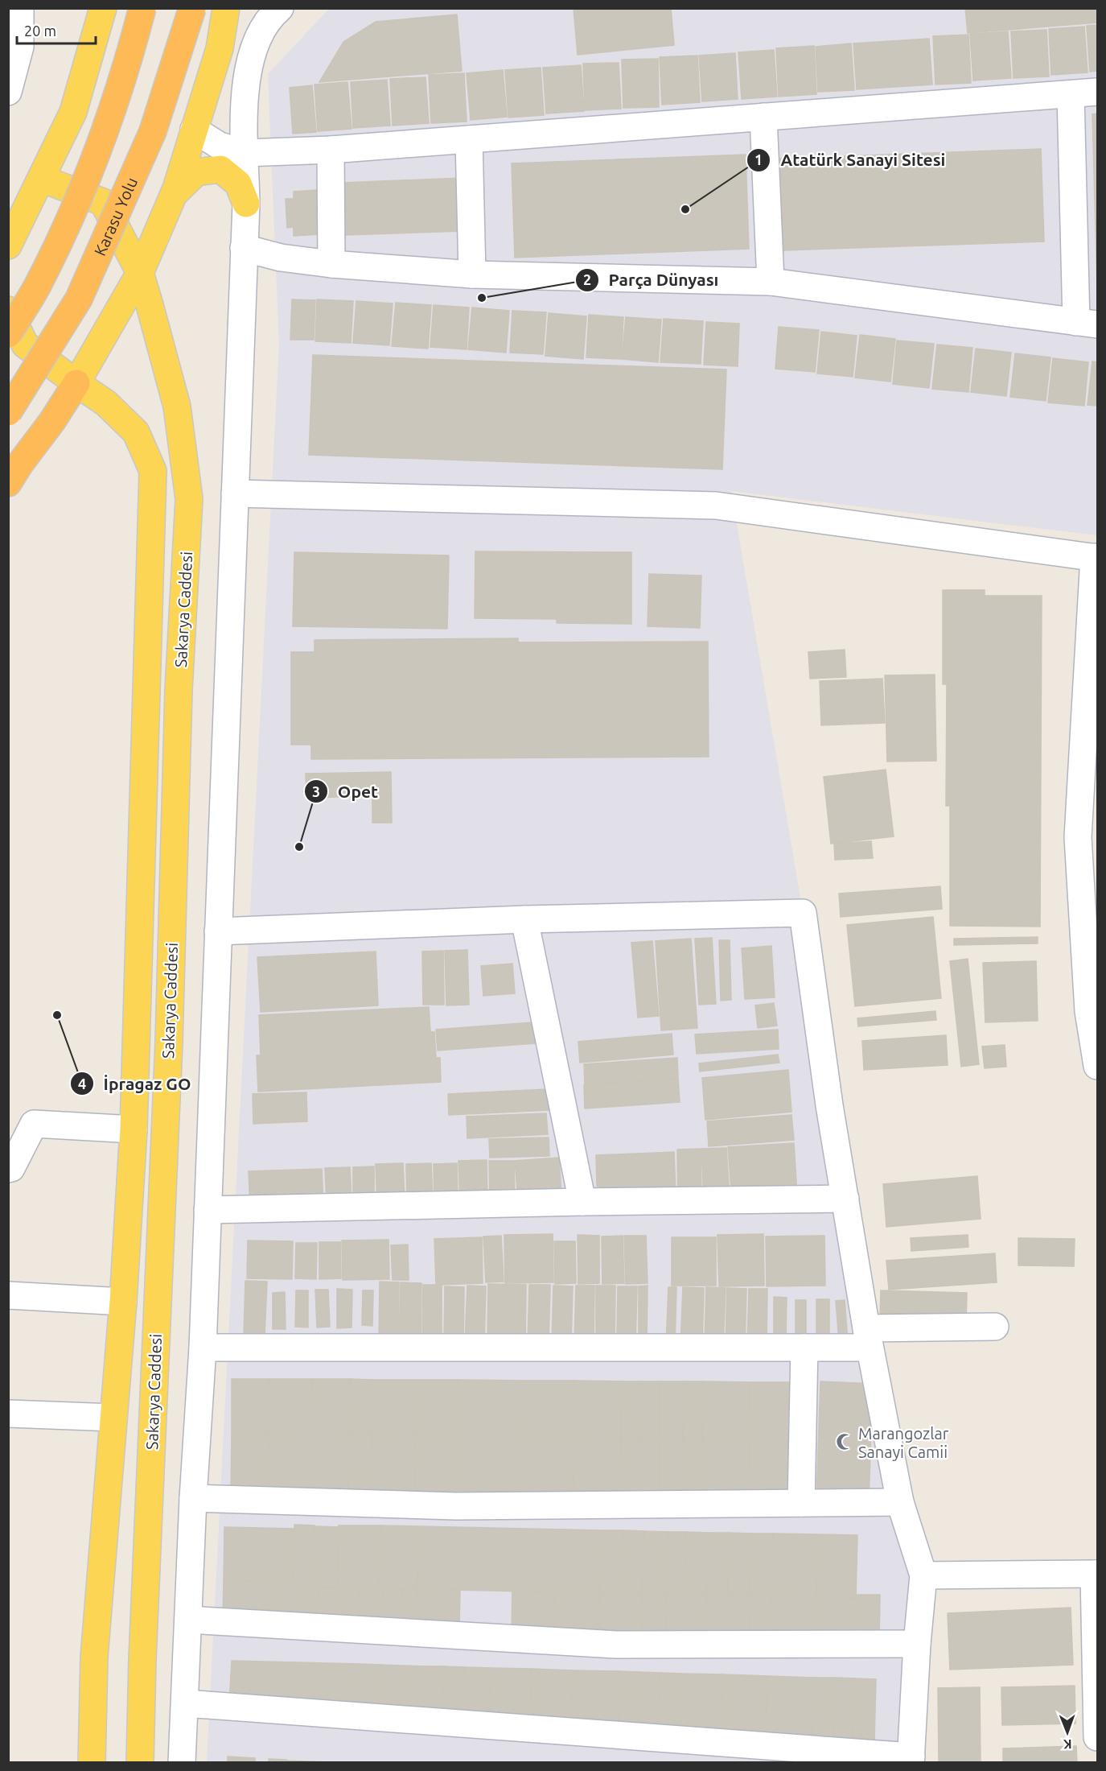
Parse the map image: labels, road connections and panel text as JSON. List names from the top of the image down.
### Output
{
  "streets": {
    "highway": ["Karasu Yolu"],
    "main road": ["Sakarya Caddesi"]
  },
  "places": {
    "other": [
      "Atatürk Sanayi Sitesi",
      "Parça Dünyası",
      "Opet",
      "İpragaz GO"
    ],
    "mosque": ["Marangozlar Sanayi Camii"]
  },
  "scale_bar": "20 m",
  "north": "bottom"
}
